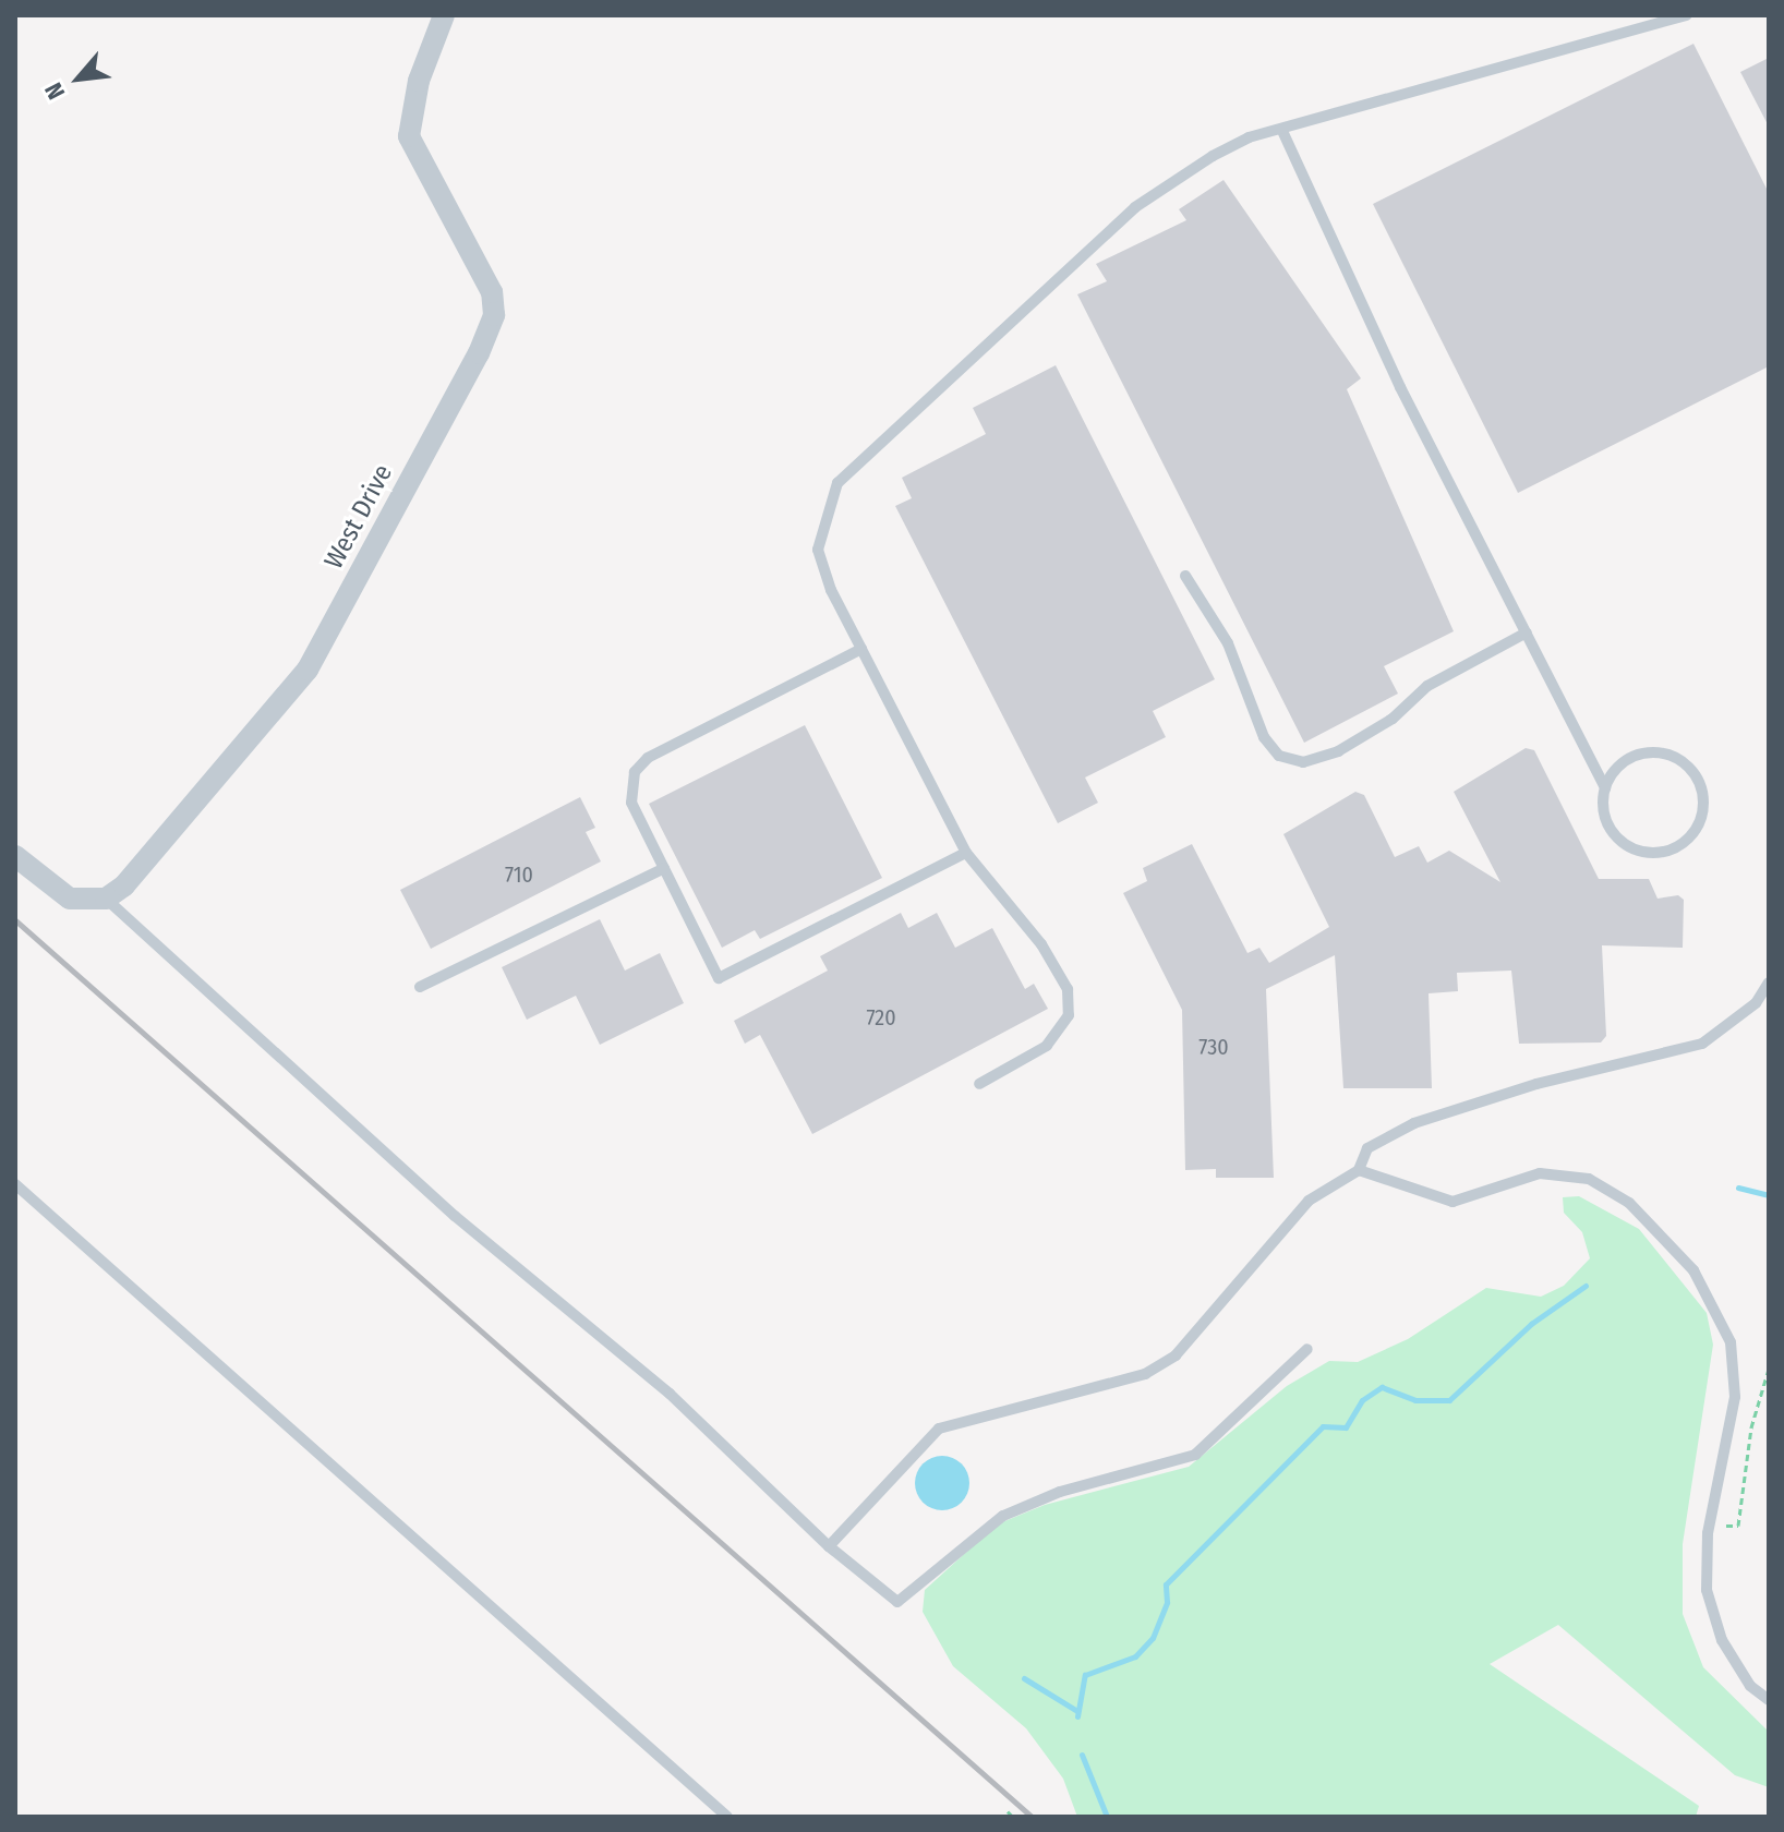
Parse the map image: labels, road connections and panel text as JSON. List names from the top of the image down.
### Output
{
  "streets": {
    "street": ["West Drive"]
  },
  "house_numbers": ["710", "720", "730"],
  "north": "bottom left"
}
